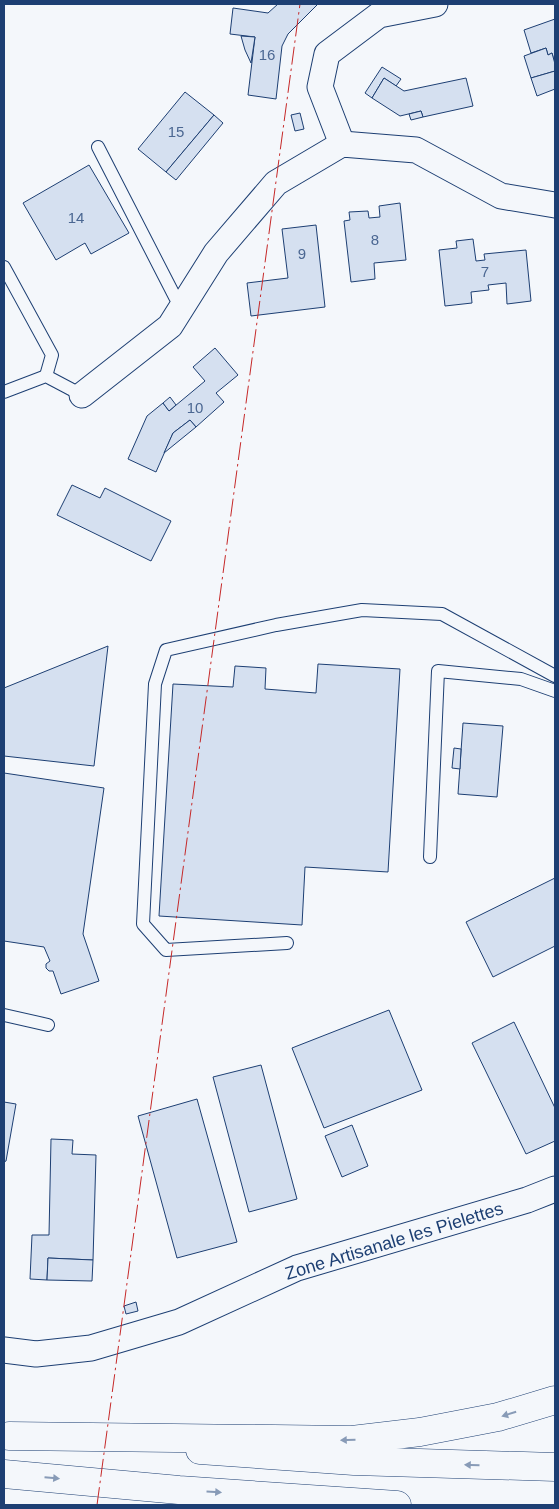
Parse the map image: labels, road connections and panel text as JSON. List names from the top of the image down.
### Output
{
  "streets": {
    "street": ["Zone Artisanale les Pielettes"]
  },
  "house_numbers": [
    "16",
    "15",
    "14",
    "8",
    "9",
    "7",
    "10"
  ]
}
